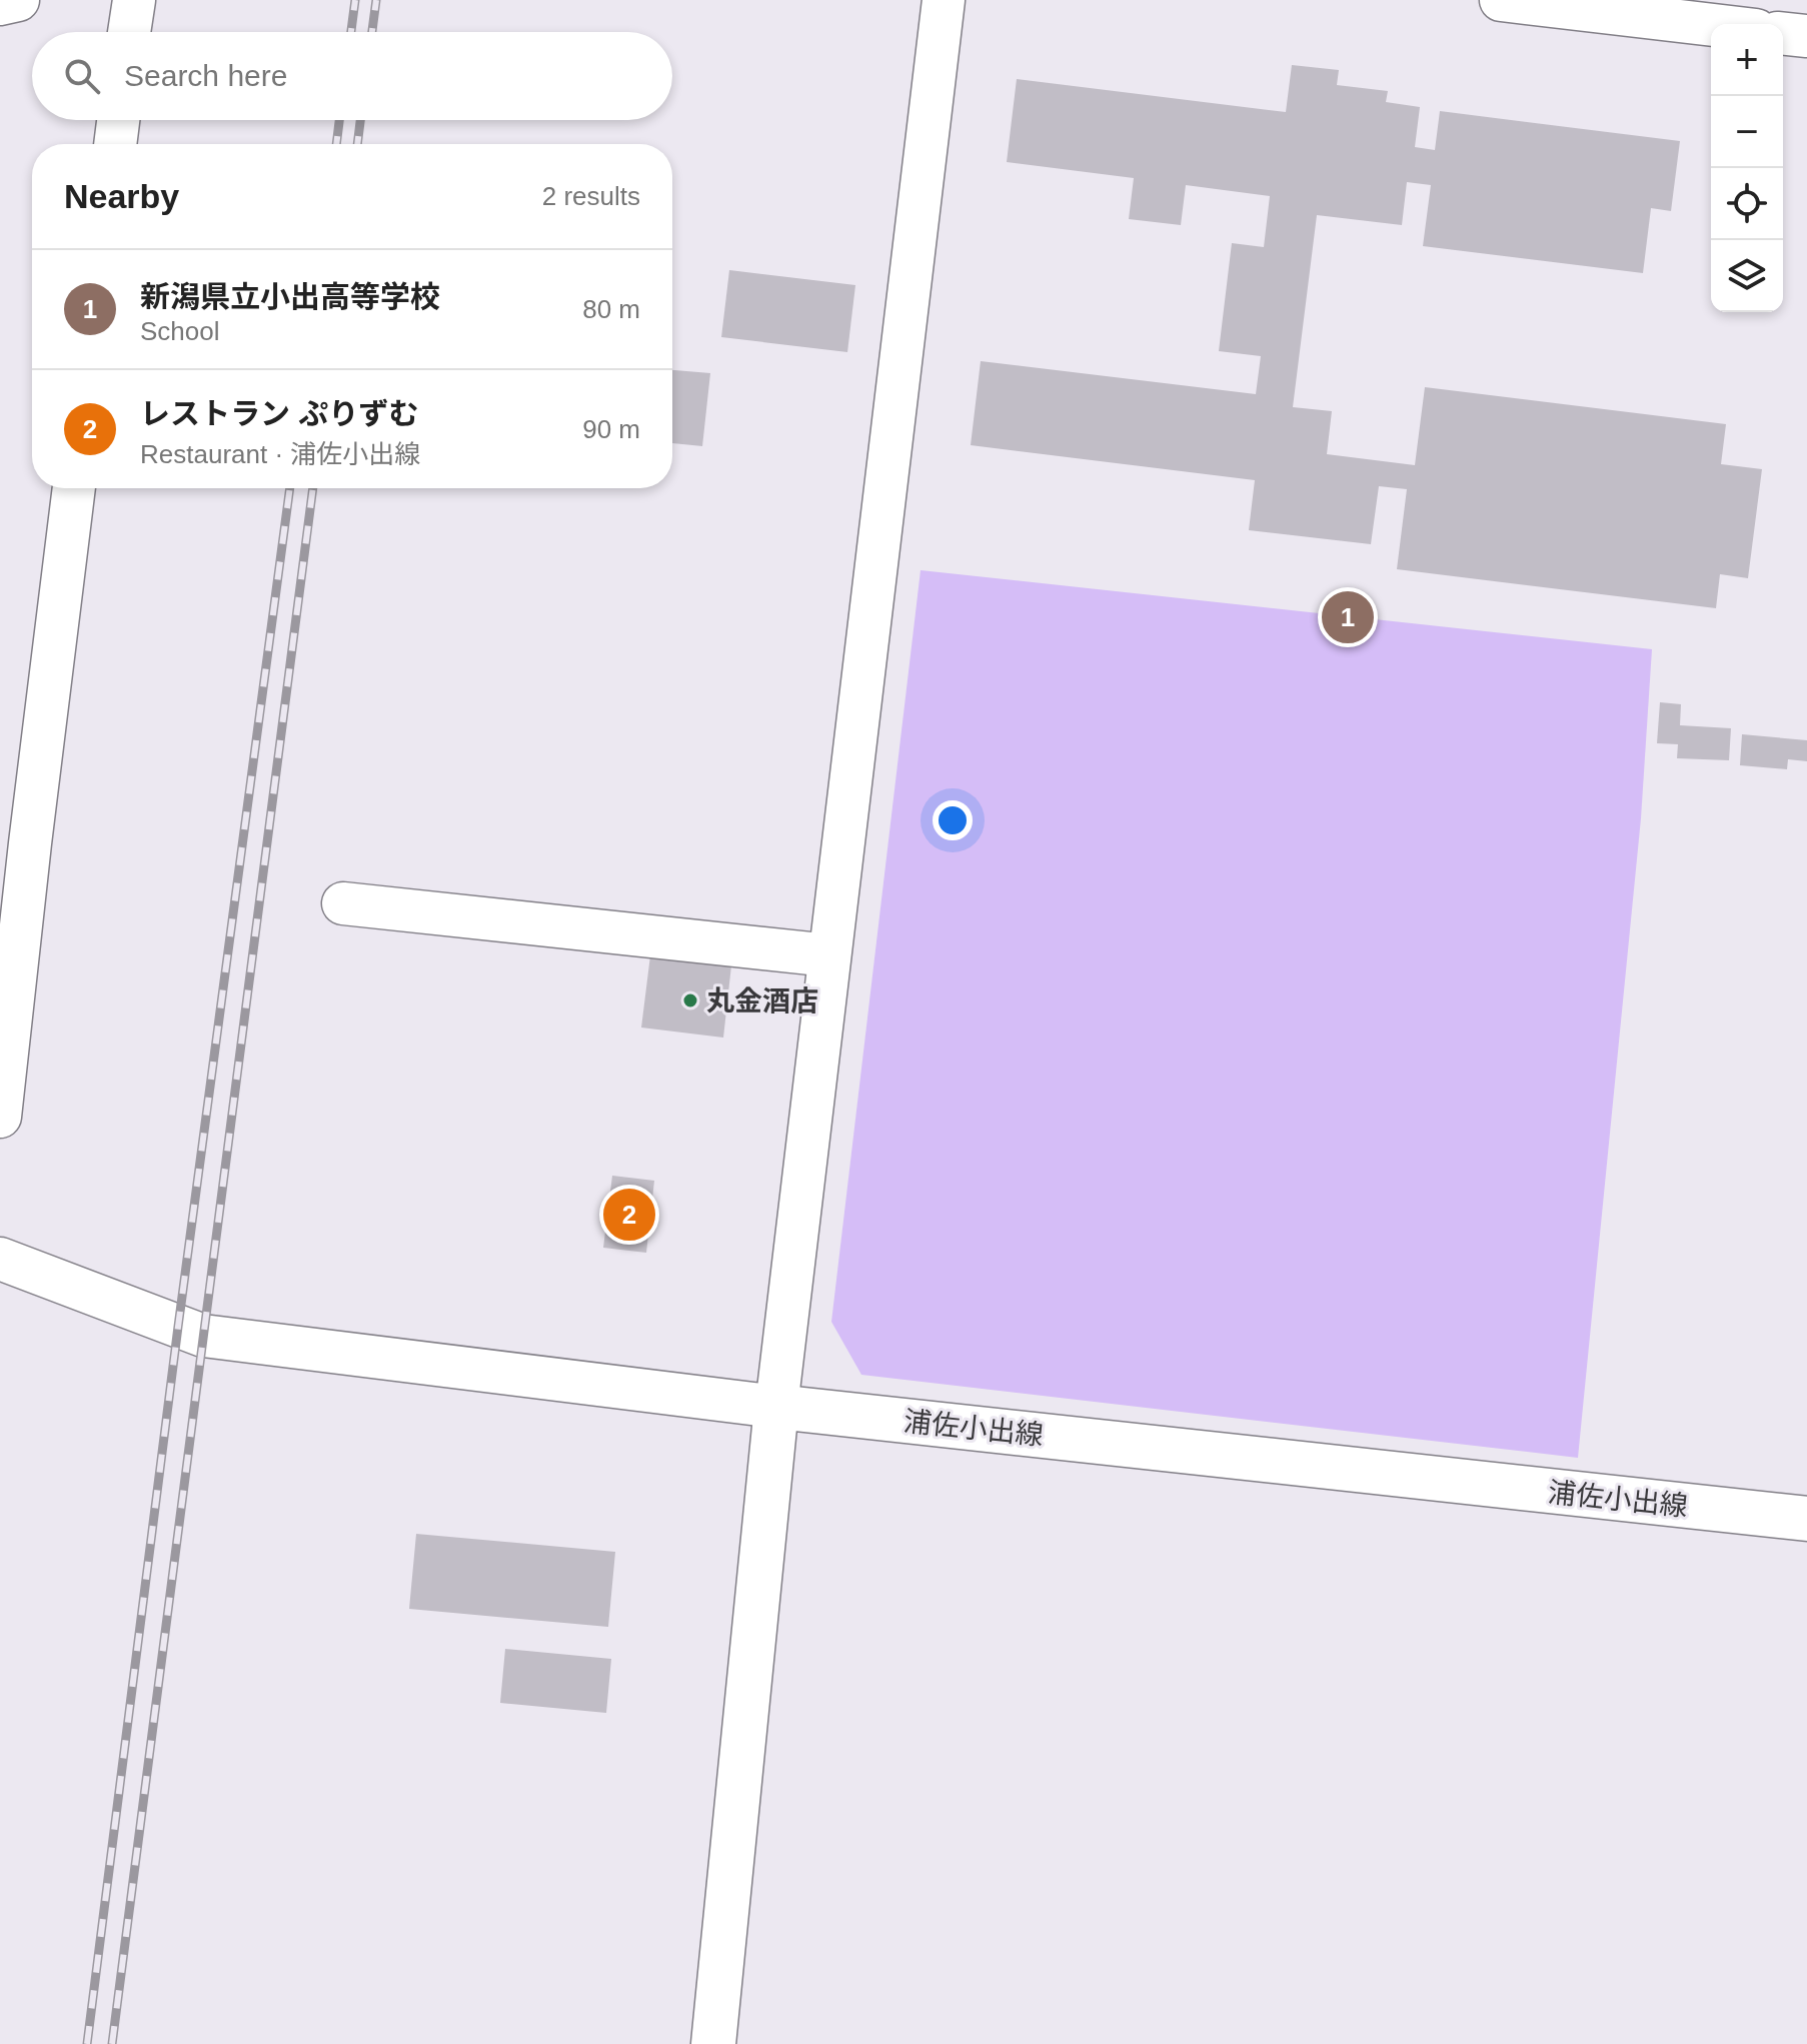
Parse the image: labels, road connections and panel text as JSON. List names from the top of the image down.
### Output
{
  "streets": {
    "main road": ["浦佐小出線"]
  },
  "places": ["丸金酒店"],
  "page": {
    "map_buttons": ["+", "−"],
    "search": "Search here",
    "heading": ["Nearby", "2 results"],
    "list": [
      {
        "mark": "1",
        "name": "新潟県立小出高等学校",
        "note": "School",
        "value": "80 m"
      },
      {
        "mark": "2",
        "name": "レストラン ぷりずむ",
        "note": "Restaurant · 浦佐小出線",
        "value": "90 m"
      }
    ],
    "pins": ["1", "2"]
  }
}
